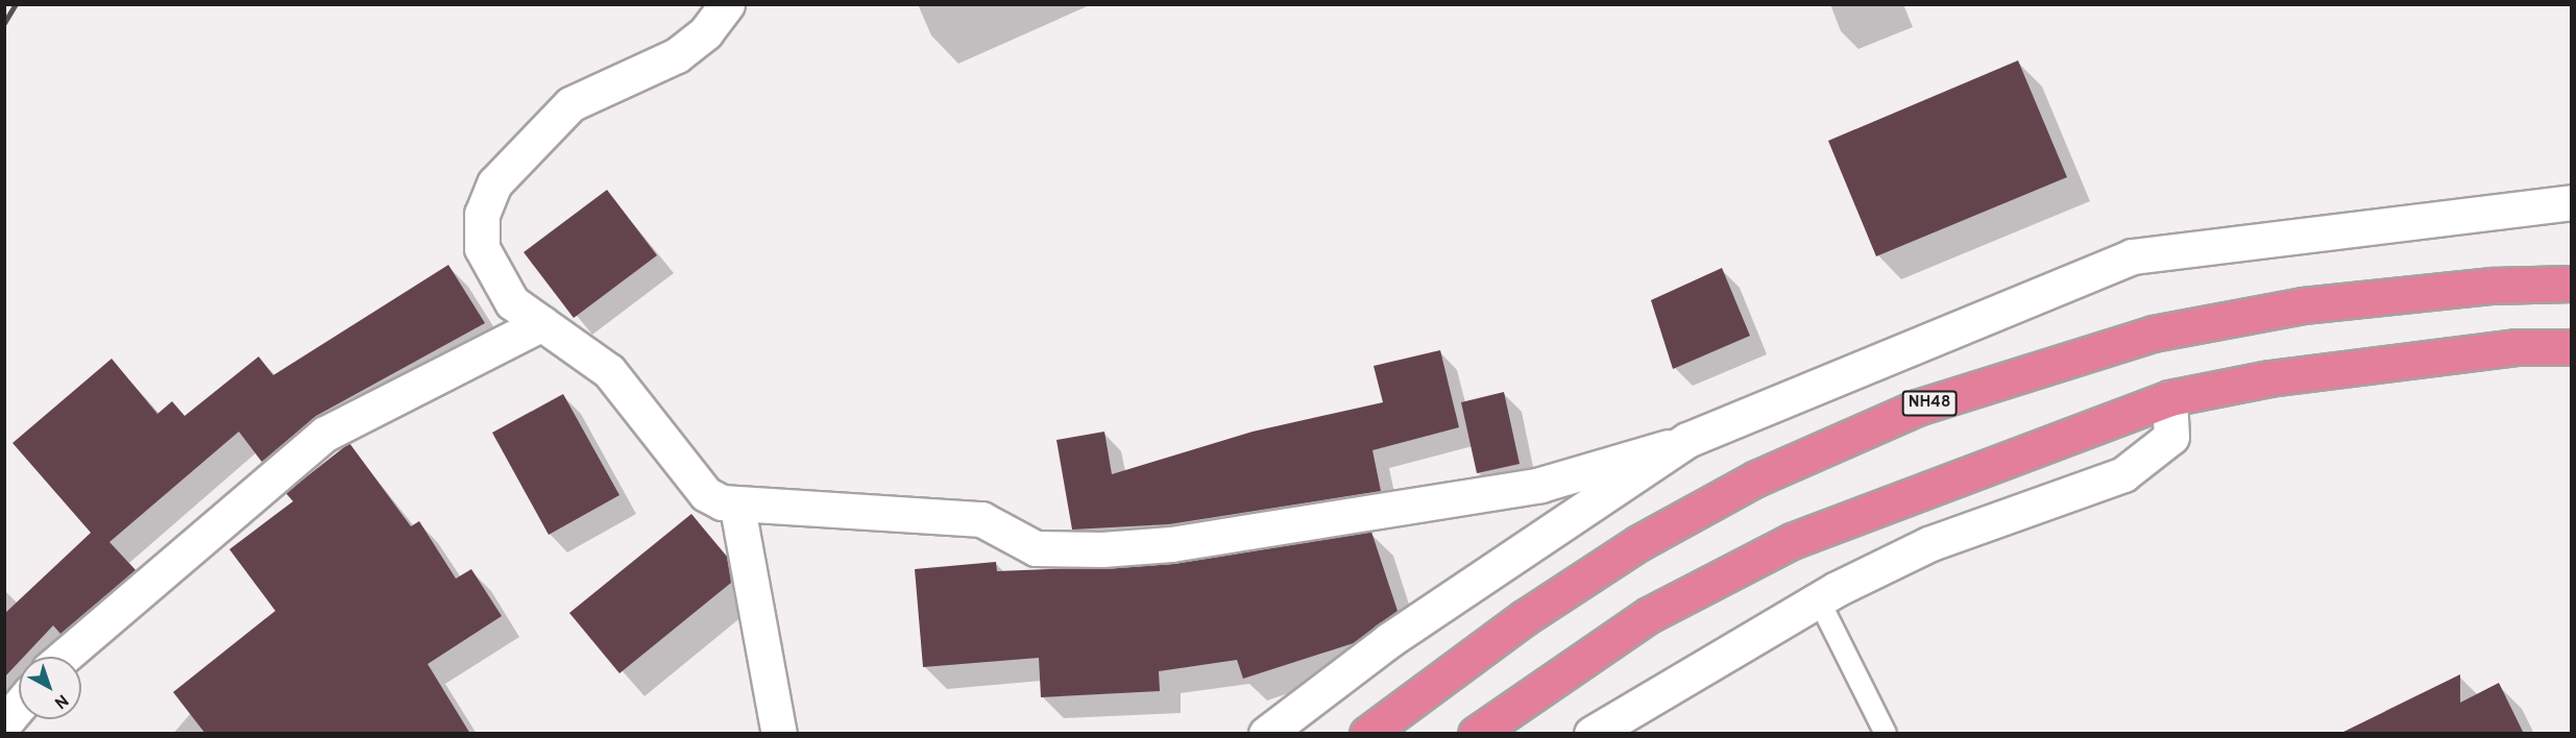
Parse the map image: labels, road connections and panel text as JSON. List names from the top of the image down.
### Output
{
  "streets": {
    "highway": ["NH48"]
  },
  "north": "bottom right"
}
